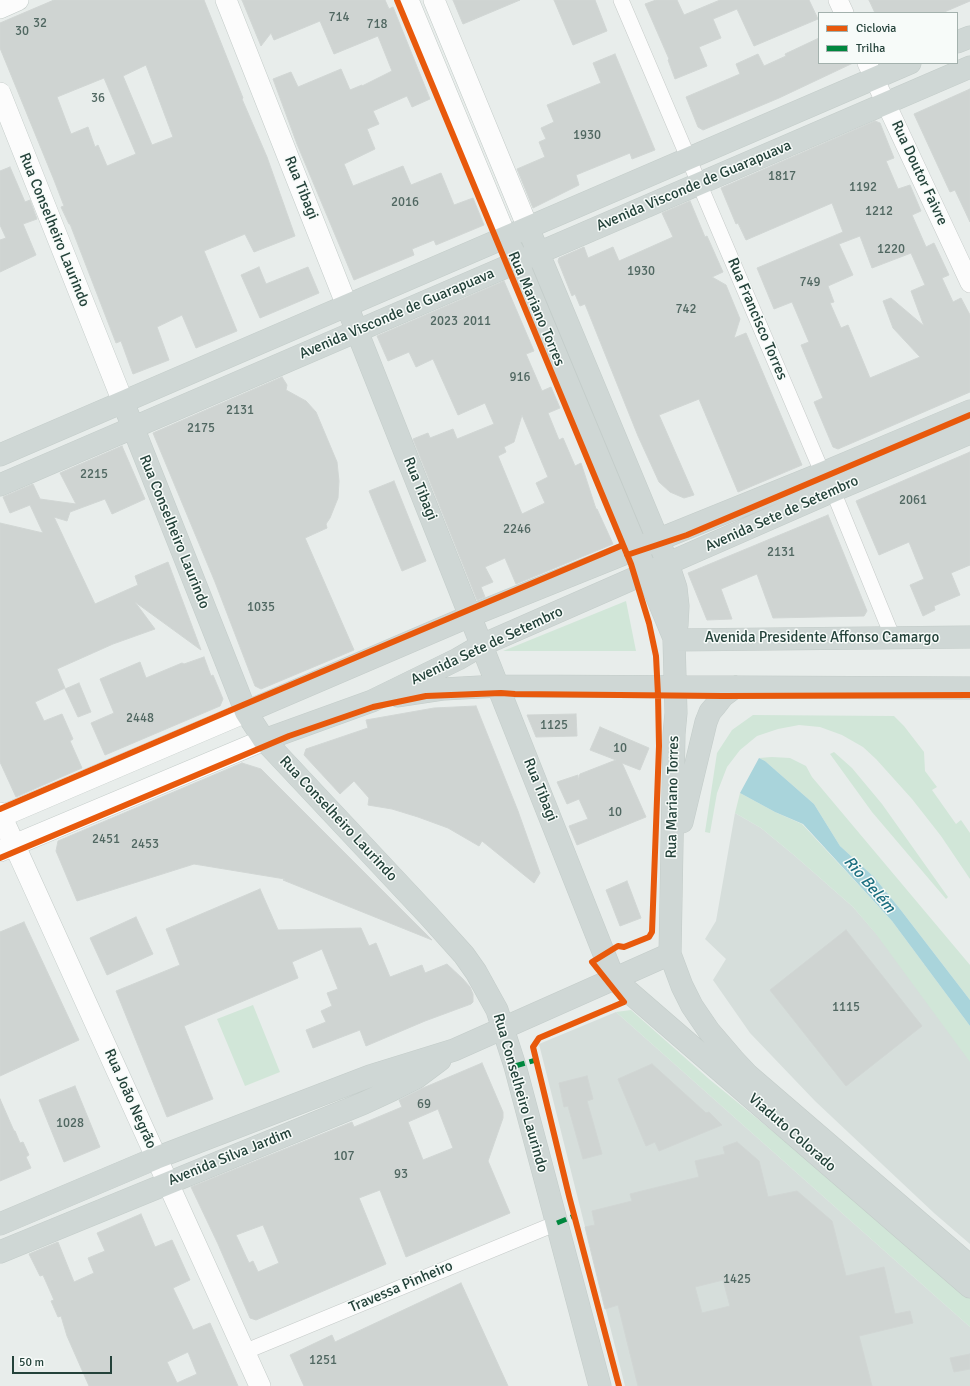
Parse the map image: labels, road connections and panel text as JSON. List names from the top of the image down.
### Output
{
  "streets": {
    "main road": [
      "Avenida Visconde de Guarapuava",
      "Rua Tibagi",
      "Rua Conselheiro Laurindo",
      "Rua Mariano Torres",
      "Avenida Sete de Setembro",
      "Avenida Presidente Affonso Camargo",
      "Rua João Negrão",
      "Viaduto Colorado",
      "Avenida Silva Jardim"
    ],
    "street": ["Rua Doutor Faivre", "Rua Francisco Torres", "Travessa Pinheiro"]
  },
  "crossings": [
    ["Rua Doutor Faivre", "Avenida Visconde de Guarapuava"],
    ["Avenida Visconde de Guarapuava", "Rua Tibagi"],
    ["Avenida Visconde de Guarapuava", "Rua Conselheiro Laurindo"],
    ["Avenida Visconde de Guarapuava", "Rua Mariano Torres"],
    ["Avenida Visconde de Guarapuava", "Rua Francisco Torres"],
    ["Rua Tibagi", "Avenida Sete de Setembro"],
    ["Rua Tibagi", "Viaduto Colorado"],
    ["Rua Tibagi", "Avenida Silva Jardim"],
    ["Rua Conselheiro Laurindo", "Avenida Sete de Setembro"],
    ["Rua Conselheiro Laurindo", "Avenida Silva Jardim"],
    ["Rua Conselheiro Laurindo", "Travessa Pinheiro"],
    ["Rua Mariano Torres", "Avenida Sete de Setembro"],
    ["Rua Mariano Torres", "Avenida Presidente Affonso Camargo"],
    ["Rua Mariano Torres", "Viaduto Colorado"],
    ["Rua Mariano Torres", "Avenida Silva Jardim"],
    ["Rua Francisco Torres", "Avenida Sete de Setembro"],
    ["Rua Francisco Torres", "Avenida Presidente Affonso Camargo"],
    ["Avenida Sete de Setembro", "Rua João Negrão"],
    ["Rua João Negrão", "Avenida Silva Jardim"],
    ["Rua João Negrão", "Travessa Pinheiro"],
    ["Viaduto Colorado", "Avenida Silva Jardim"]
  ],
  "water": ["Rio Belém"],
  "house_numbers": [
    "714",
    "32",
    "718",
    "30",
    "36",
    "1930",
    "1817",
    "1192",
    "2016",
    "1212",
    "1220",
    "1930",
    "749",
    "742",
    "2023",
    "2011",
    "916",
    "2131",
    "2175",
    "2215",
    "2061",
    "2246",
    "2131",
    "1035",
    "2448",
    "1125",
    "10",
    "10",
    "2451",
    "2453",
    "1115",
    "69",
    "1028",
    "107",
    "93",
    "1425",
    "1251"
  ],
  "legend": ["Ciclovia", "Trilha"],
  "scale_bar": "50 m"
}
